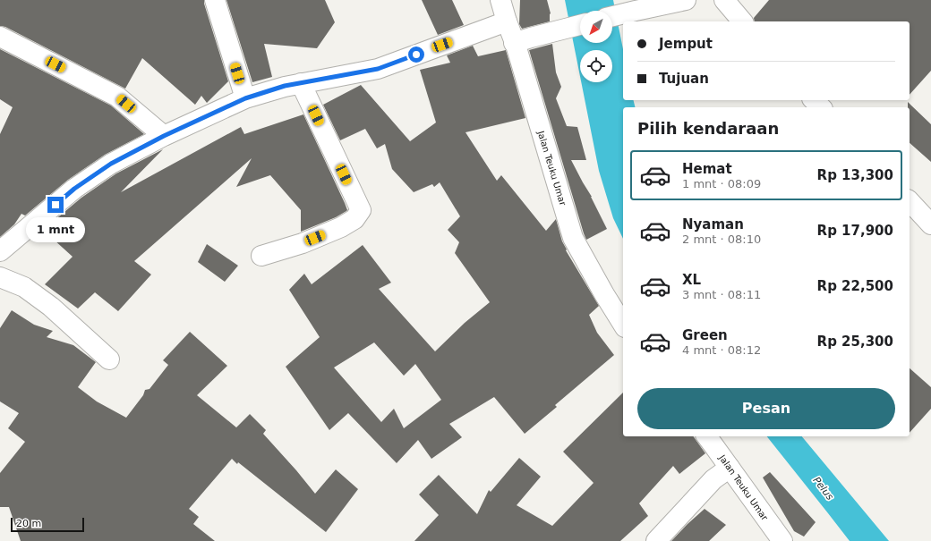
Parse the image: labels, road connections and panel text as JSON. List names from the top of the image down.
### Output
{
  "streets": {
    "street": ["Jalan Teuku Umar"]
  },
  "water": ["Pelus"],
  "scale_bar": "20 m",
  "north": "bottom left",
  "page": {
    "banner": ["Jemput", "Tujuan"],
    "heading": "Pilih kendaraan",
    "list": [
      {
        "name": "Hemat",
        "note": "1 mnt · 08:09",
        "value": "Rp 13,300"
      },
      {
        "name": "Nyaman",
        "note": "2 mnt · 08:10",
        "value": "Rp 17,900"
      },
      {
        "name": "XL",
        "note": "3 mnt · 08:11",
        "value": "Rp 22,500"
      },
      {
        "name": "Green",
        "note": "4 mnt · 08:12",
        "value": "Rp 25,300"
      }
    ],
    "bubble": "1 mnt",
    "buttons": "Pesan",
    "scale": "20 m"
  }
}
